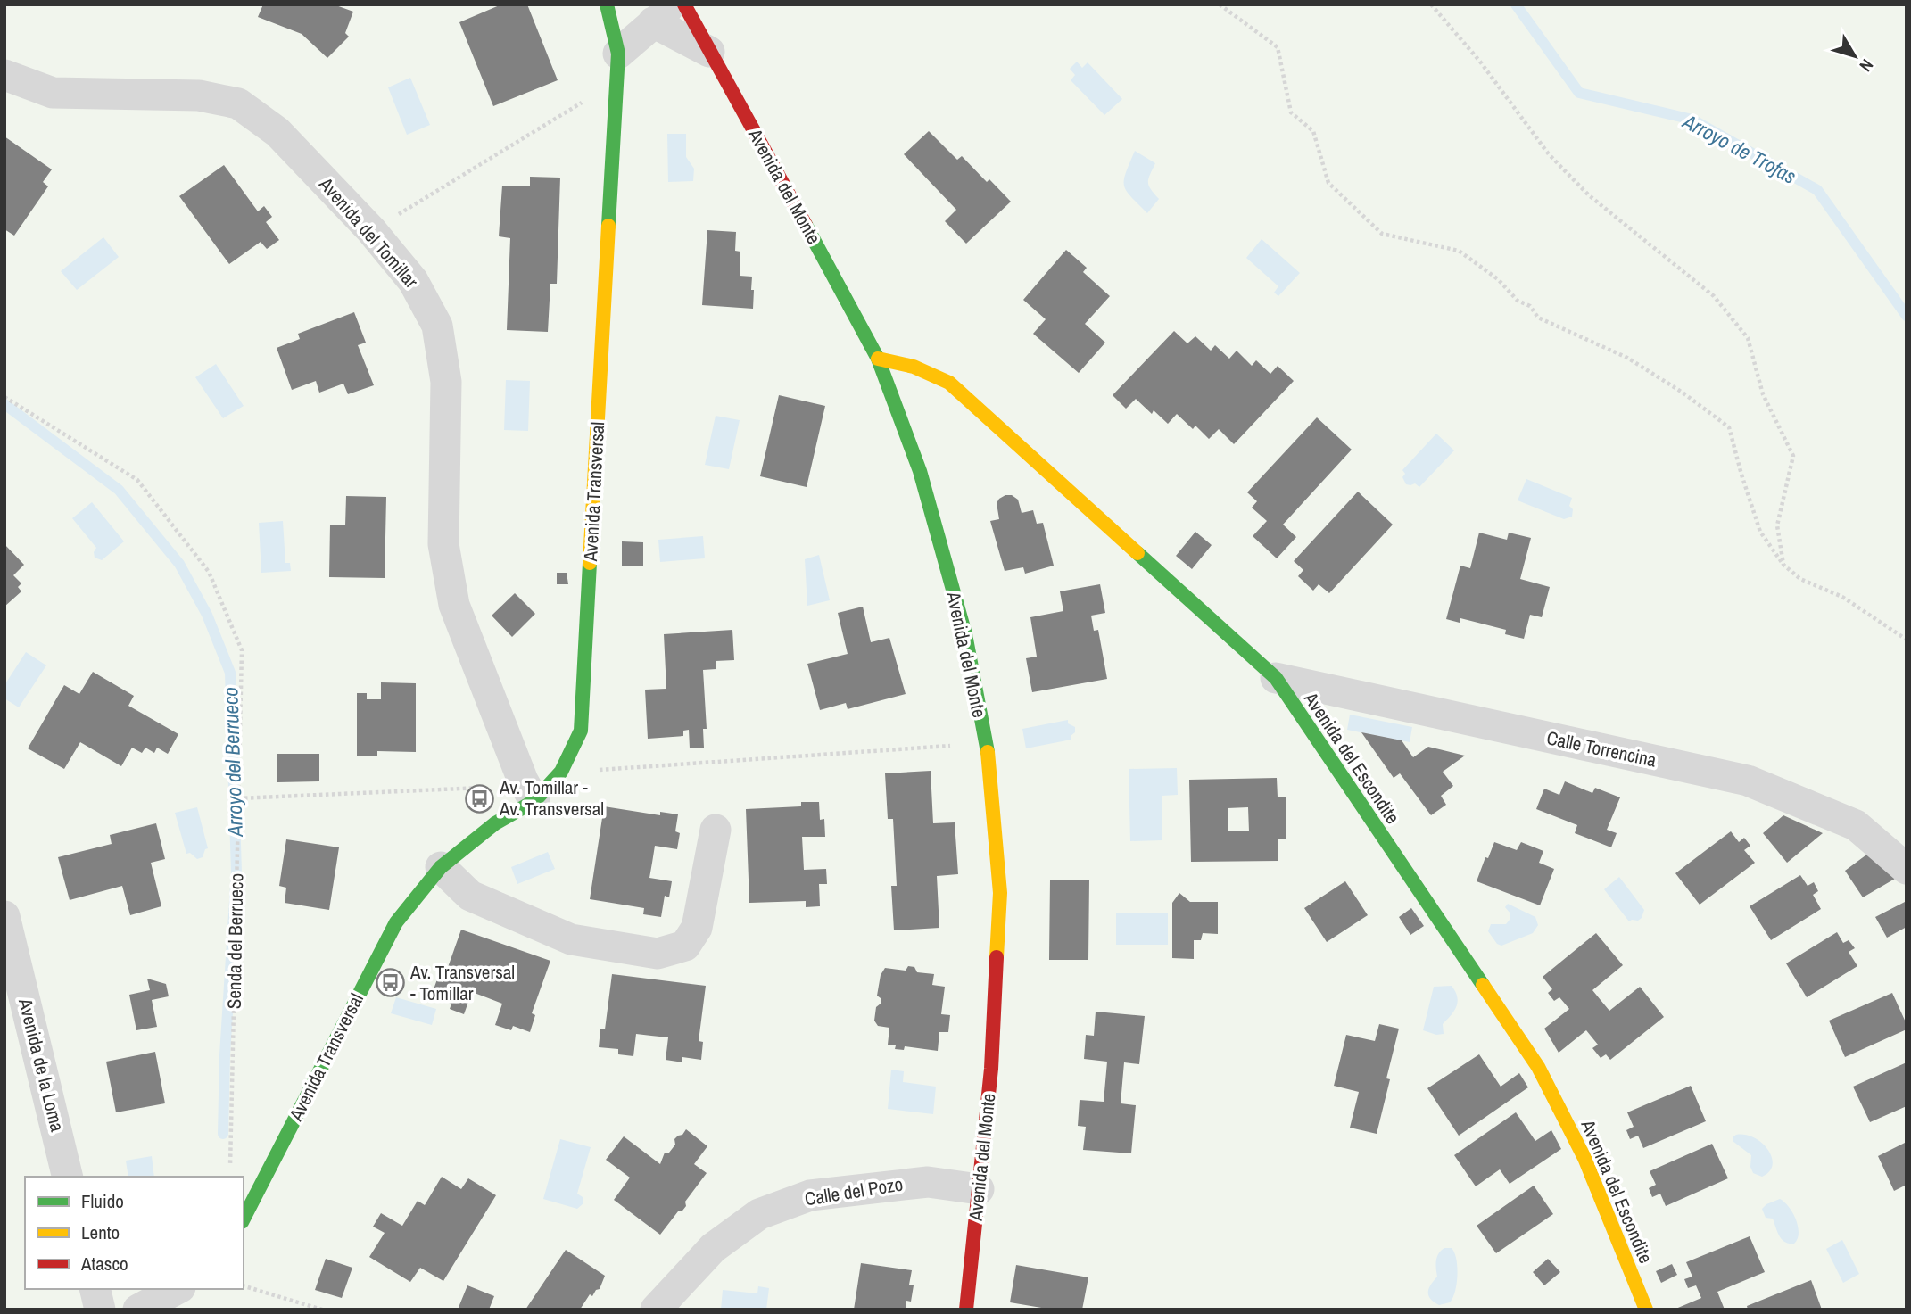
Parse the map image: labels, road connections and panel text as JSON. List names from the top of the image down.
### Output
{
  "streets": {
    "street": [
      "Avenida del Monte",
      "Avenida del Tomillar",
      "Avenida Transversal",
      "Calle Torrencina",
      "Avenida del Escondite",
      "Avenida de la Loma",
      "Calle del Pozo"
    ],
    "path": ["Senda del Berrueco"]
  },
  "crossings": [
    ["Avenida del Monte", "Avenida del Escondite"],
    ["Avenida del Monte", "Calle del Pozo"],
    ["Avenida del Tomillar", "Avenida Transversal"],
    ["Calle Torrencina", "Avenida del Escondite"]
  ],
  "water": ["Arroyo de Trofas", "Arroyo del Berrueco"],
  "places": {
    "bus stop": ["Av. Tomillar - Av. Transversal", "Av. Transversal - Tomillar"]
  },
  "legend": ["Fluido", "Lento", "Atasco"],
  "north": "bottom right"
}
